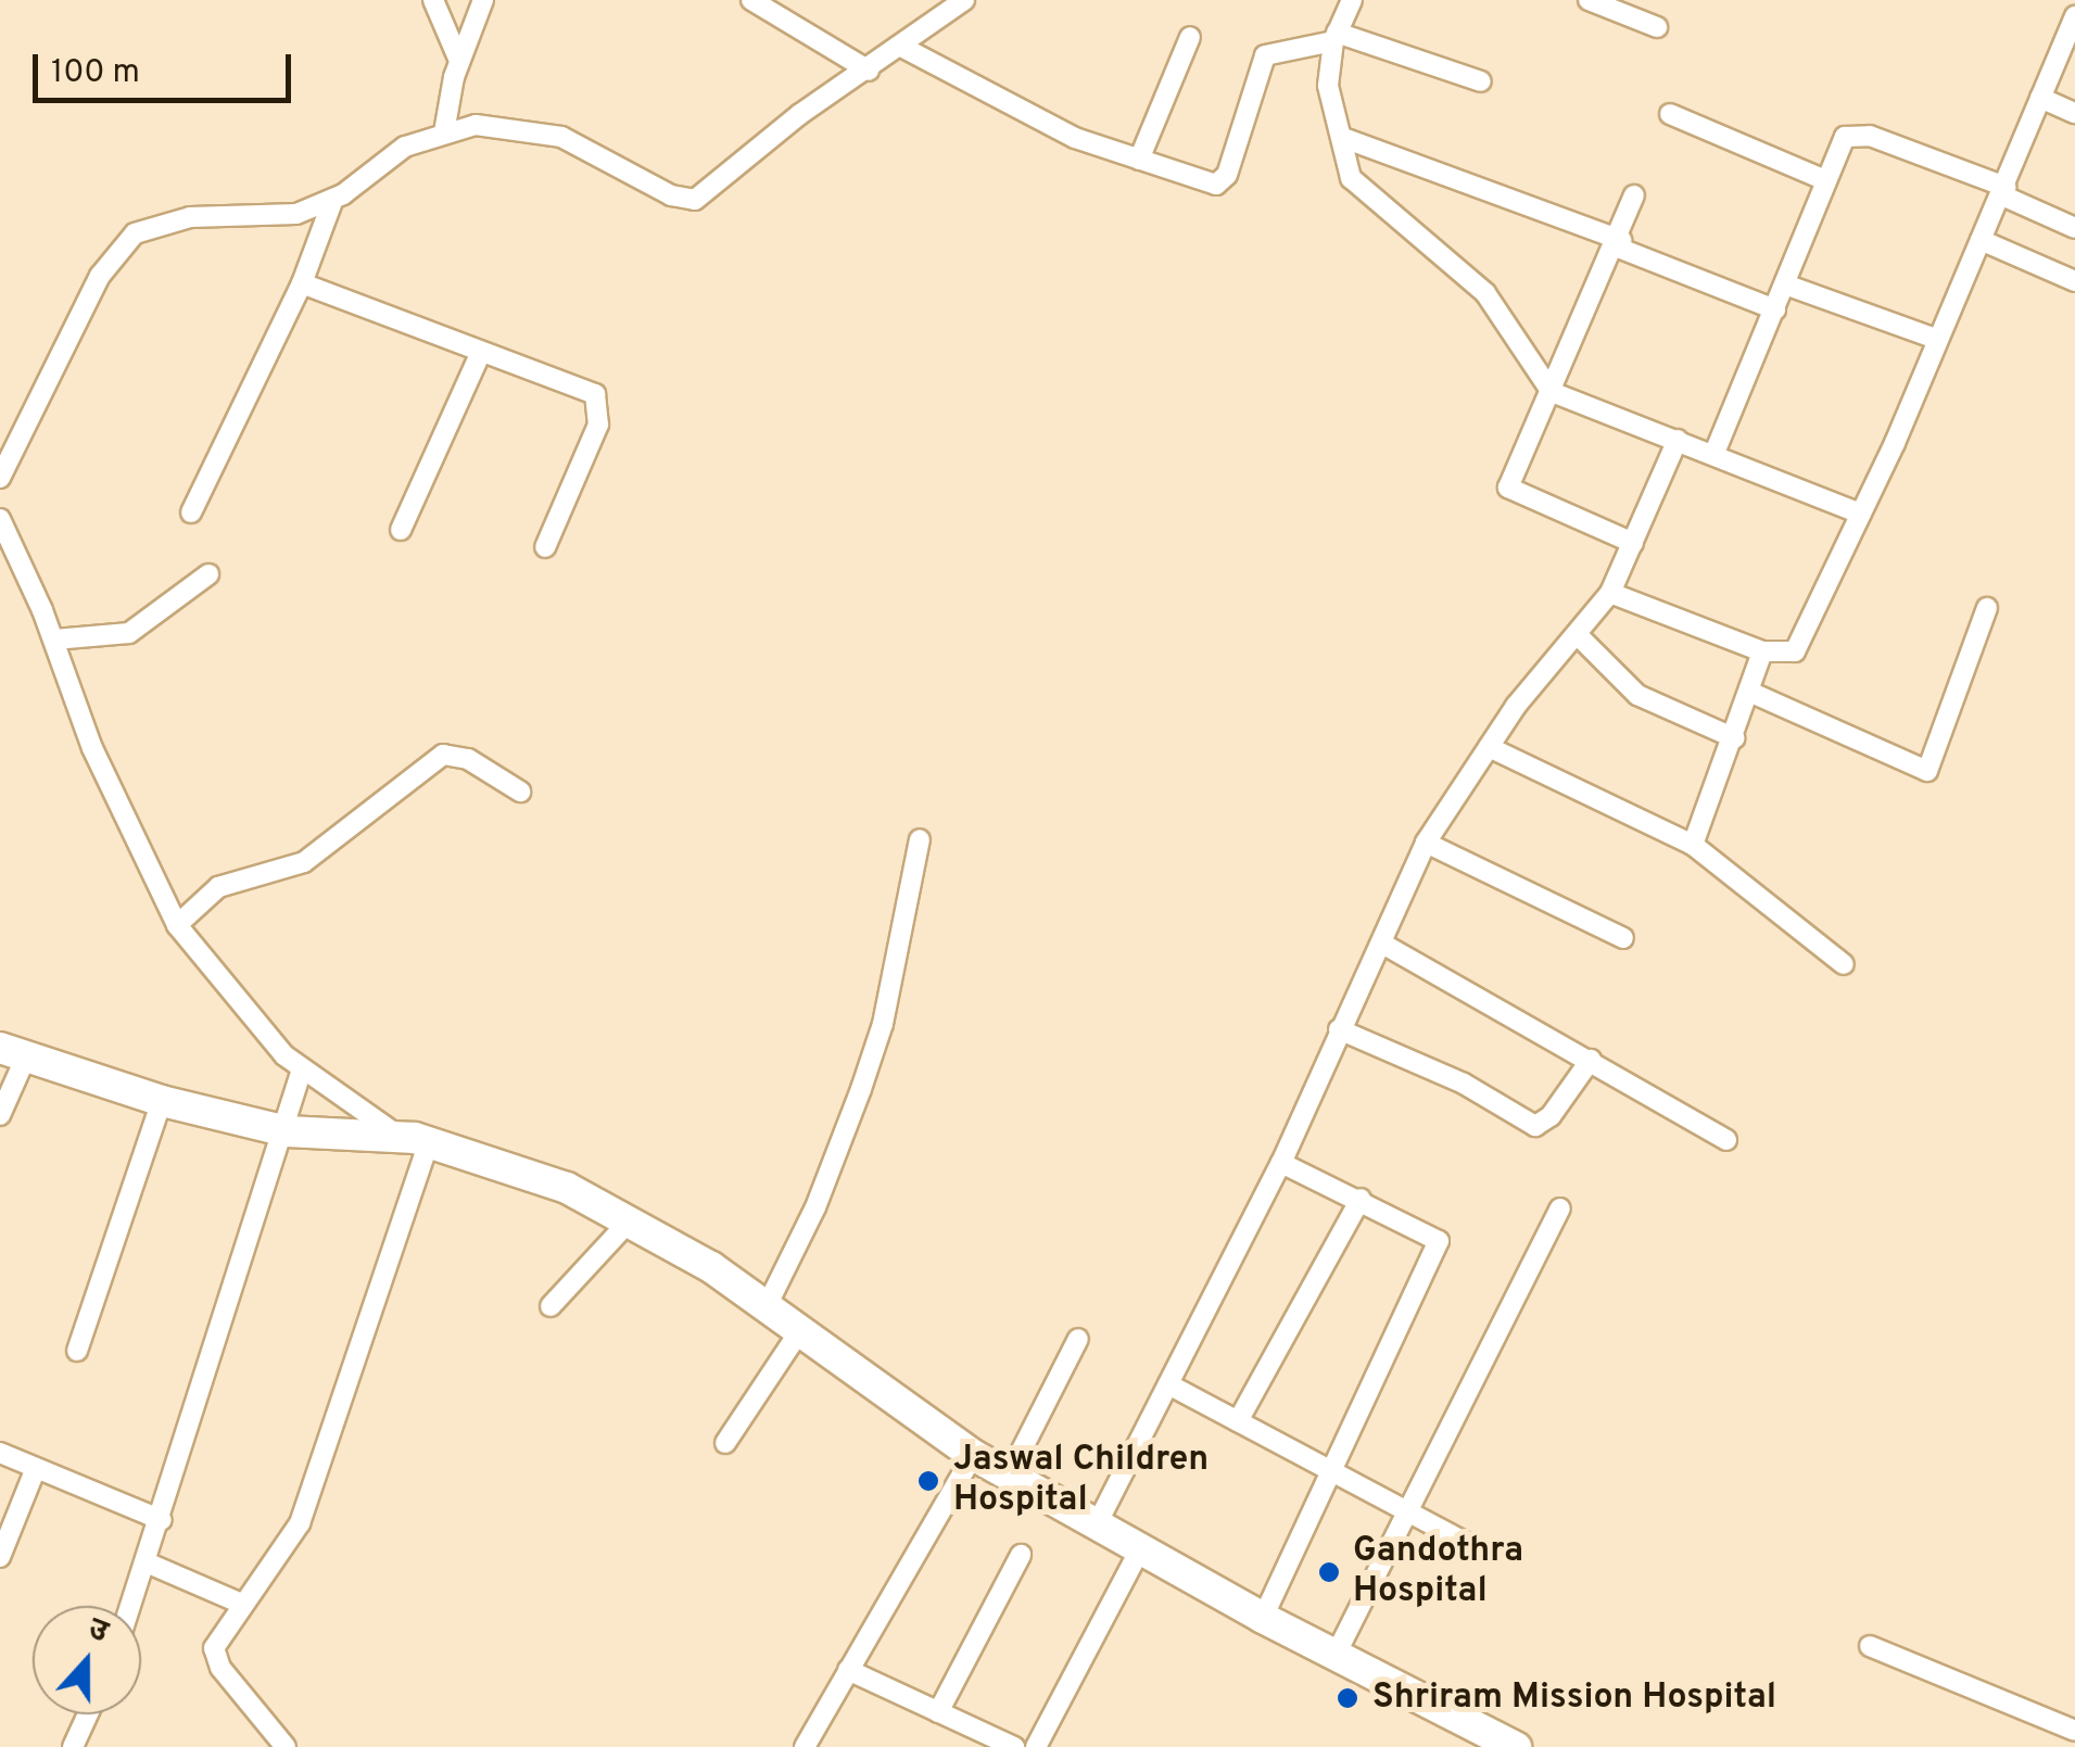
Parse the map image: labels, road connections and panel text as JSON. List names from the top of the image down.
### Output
{
  "places": ["Jaswal Children Hospital", "Gandothra Hospital", "Shriram Mission Hospital"],
  "scale_bar": "100 m",
  "north": "top"
}
